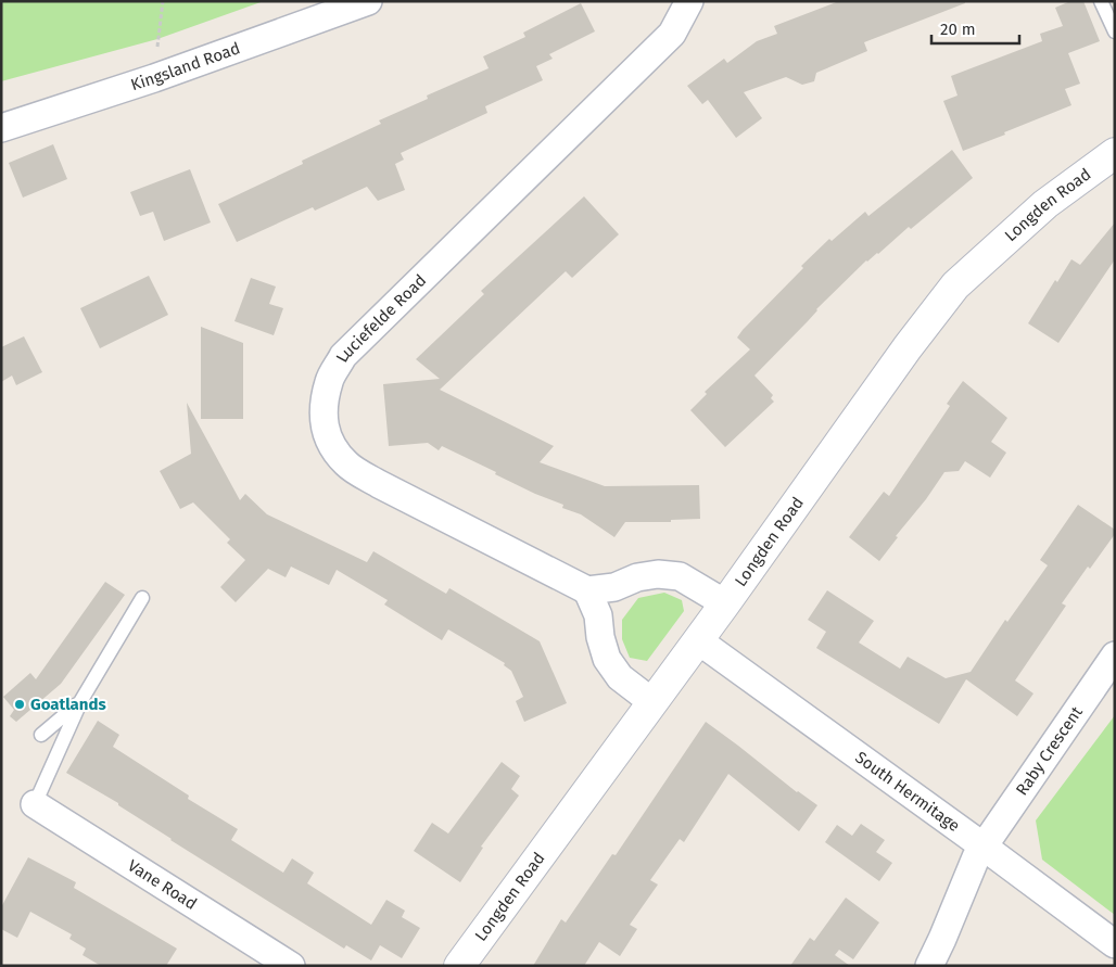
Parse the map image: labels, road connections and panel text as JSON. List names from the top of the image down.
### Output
{
  "streets": {
    "street": [
      "Kingsland Road",
      "Longden Road",
      "Luciefelde Road",
      "Raby Crescent",
      "South Hermitage",
      "Vane Road"
    ]
  },
  "crossings": [
    ["Longden Road", "South Hermitage"],
    ["Raby Crescent", "South Hermitage"]
  ],
  "places": ["Goatlands"],
  "scale_bar": "20 m"
}
